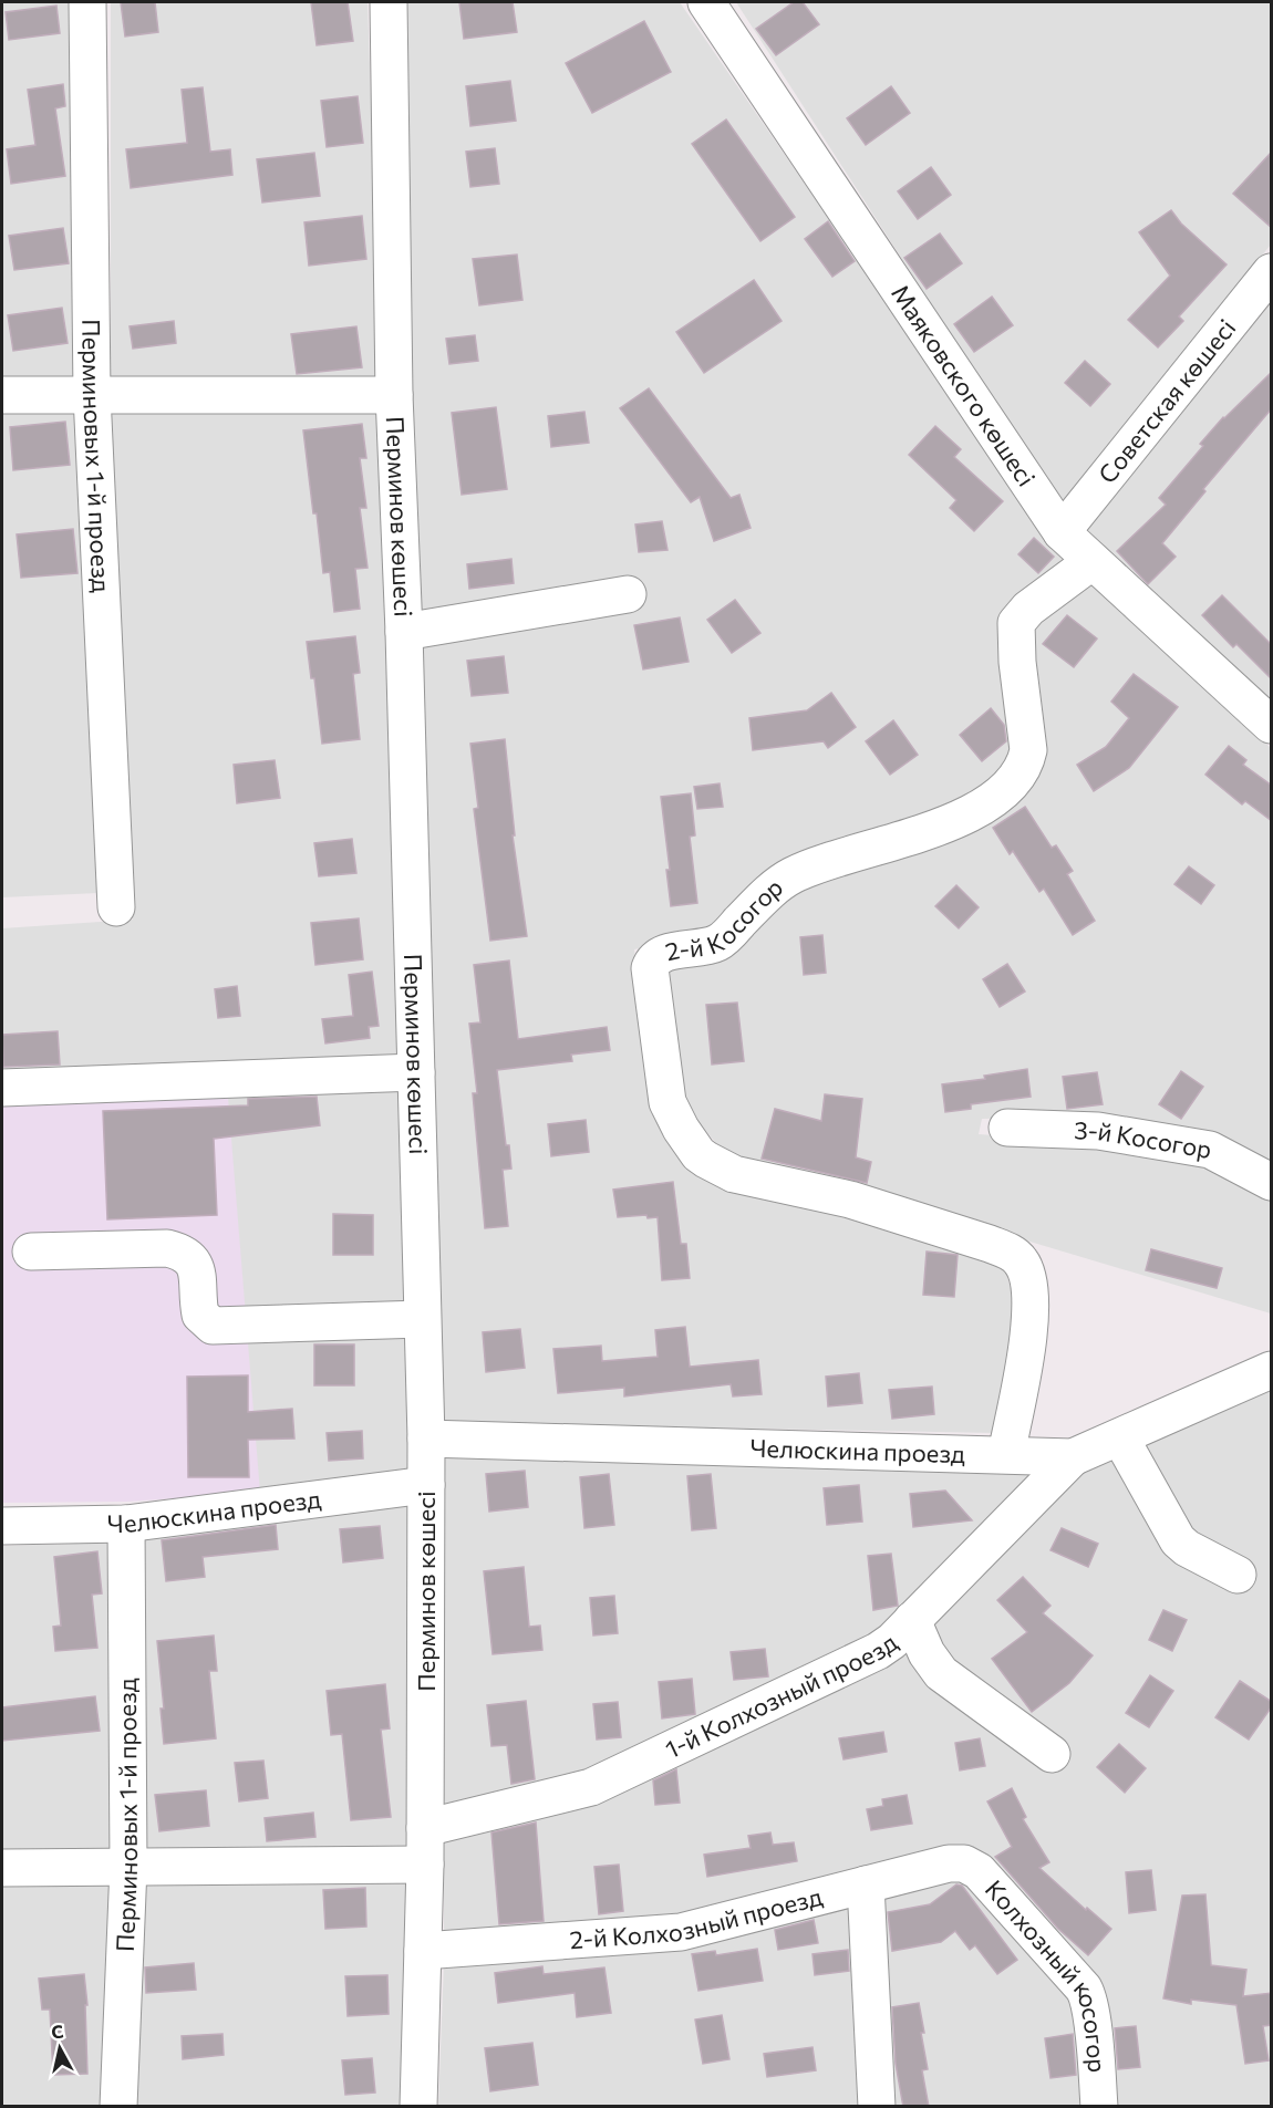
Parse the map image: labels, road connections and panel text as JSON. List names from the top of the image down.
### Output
{
  "streets": {
    "street": [
      "Маяковского көшесі",
      "Советская көшесі",
      "Перминовых 1-й проезд",
      "Перминов көшесі",
      "2-й Косогор",
      "3-й Косогор",
      "Челюскина проезд",
      "1-й Колхозный проезд",
      "2-й Колхозный проезд",
      "Колхозный косогор"
    ]
  },
  "crossings": [
    ["Маяковского көшесі", "Советская көшесі"],
    ["Маяковского көшесі", "2-й Косогор"],
    ["Перминовых 1-й проезд", "Челюскина проезд"],
    ["Перминов көшесі", "Челюскина проезд"],
    ["Перминов көшесі", "1-й Колхозный проезд"],
    ["Перминов көшесі", "2-й Колхозный проезд"],
    ["2-й Косогор", "Челюскина проезд"],
    ["Челюскина проезд", "1-й Колхозный проезд"],
    ["2-й Колхозный проезд", "Колхозный косогор"]
  ],
  "north": "top"
}
